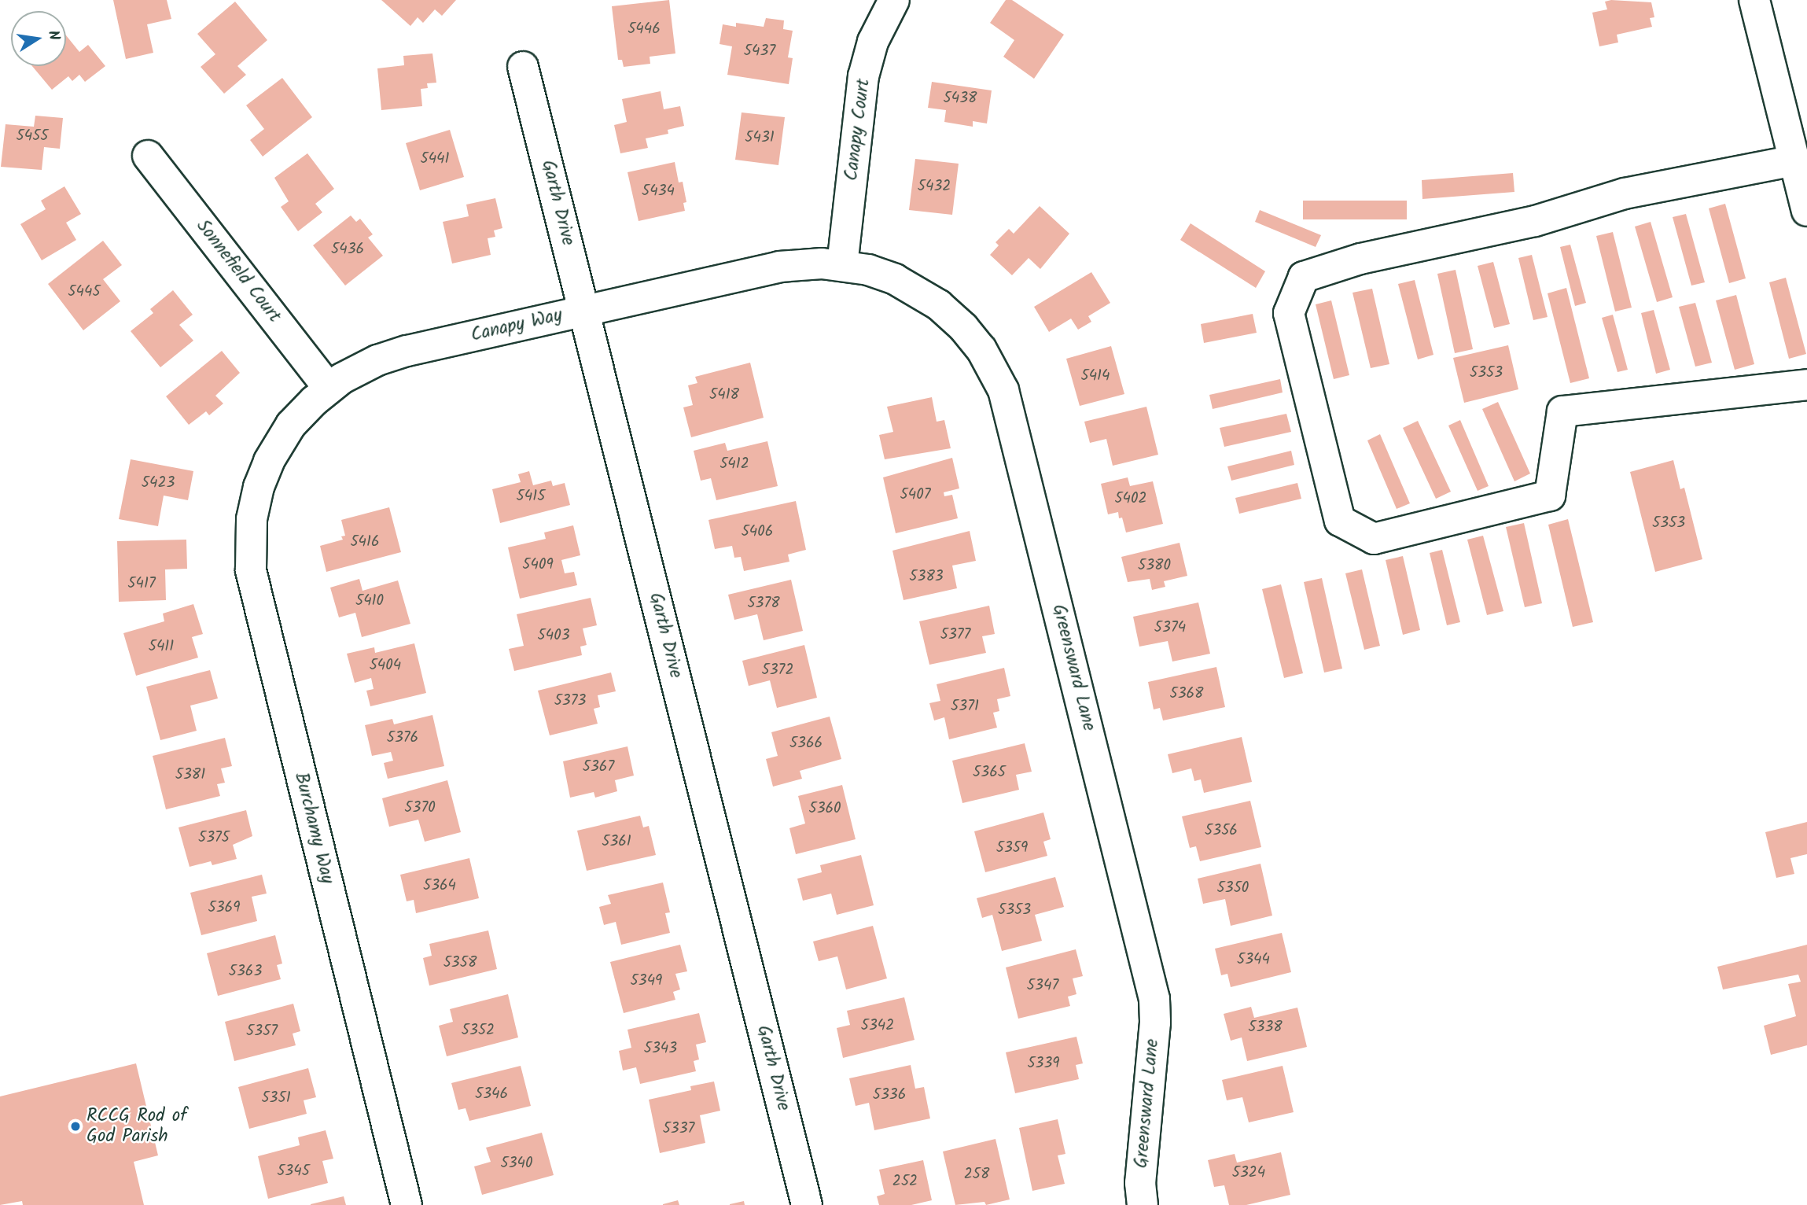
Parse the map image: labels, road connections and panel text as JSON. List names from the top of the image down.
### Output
{
  "streets": {
    "street": [
      "Canapy Court",
      "Garth Drive",
      "Sonnefield Court",
      "Canapy Way",
      "Greensward Lane",
      "Burchamy Way"
    ]
  },
  "crossings": [
    ["Canapy Court", "Greensward Lane"],
    ["Garth Drive", "Canapy Way"],
    ["Sonnefield Court", "Canapy Way"],
    ["Canapy Way", "Greensward Lane"],
    ["Canapy Way", "Burchamy Way"]
  ],
  "places": ["RCCG Rod of God Parish"],
  "house_numbers": [
    "5446",
    "5437",
    "5438",
    "5455",
    "5431",
    "5441",
    "5432",
    "5434",
    "5436",
    "5445",
    "5353",
    "5414",
    "5418",
    "5412",
    "5423",
    "5407",
    "5415",
    "5402",
    "5353",
    "5406",
    "5416",
    "5409",
    "5380",
    "5383",
    "5417",
    "5410",
    "5378",
    "5374",
    "5377",
    "5403",
    "5411",
    "5404",
    "5372",
    "5368",
    "5373",
    "5371",
    "5376",
    "5366",
    "5367",
    "5365",
    "5381",
    "5370",
    "5360",
    "5356",
    "5375",
    "5361",
    "5359",
    "5364",
    "5350",
    "5369",
    "5353",
    "5344",
    "5358",
    "5363",
    "5349",
    "5347",
    "5342",
    "5338",
    "5352",
    "5357",
    "5343",
    "5339",
    "5346",
    "5336",
    "5351",
    "5337",
    "5340",
    "5345",
    "5324",
    "258",
    "252"
  ],
  "north": "right"
}
